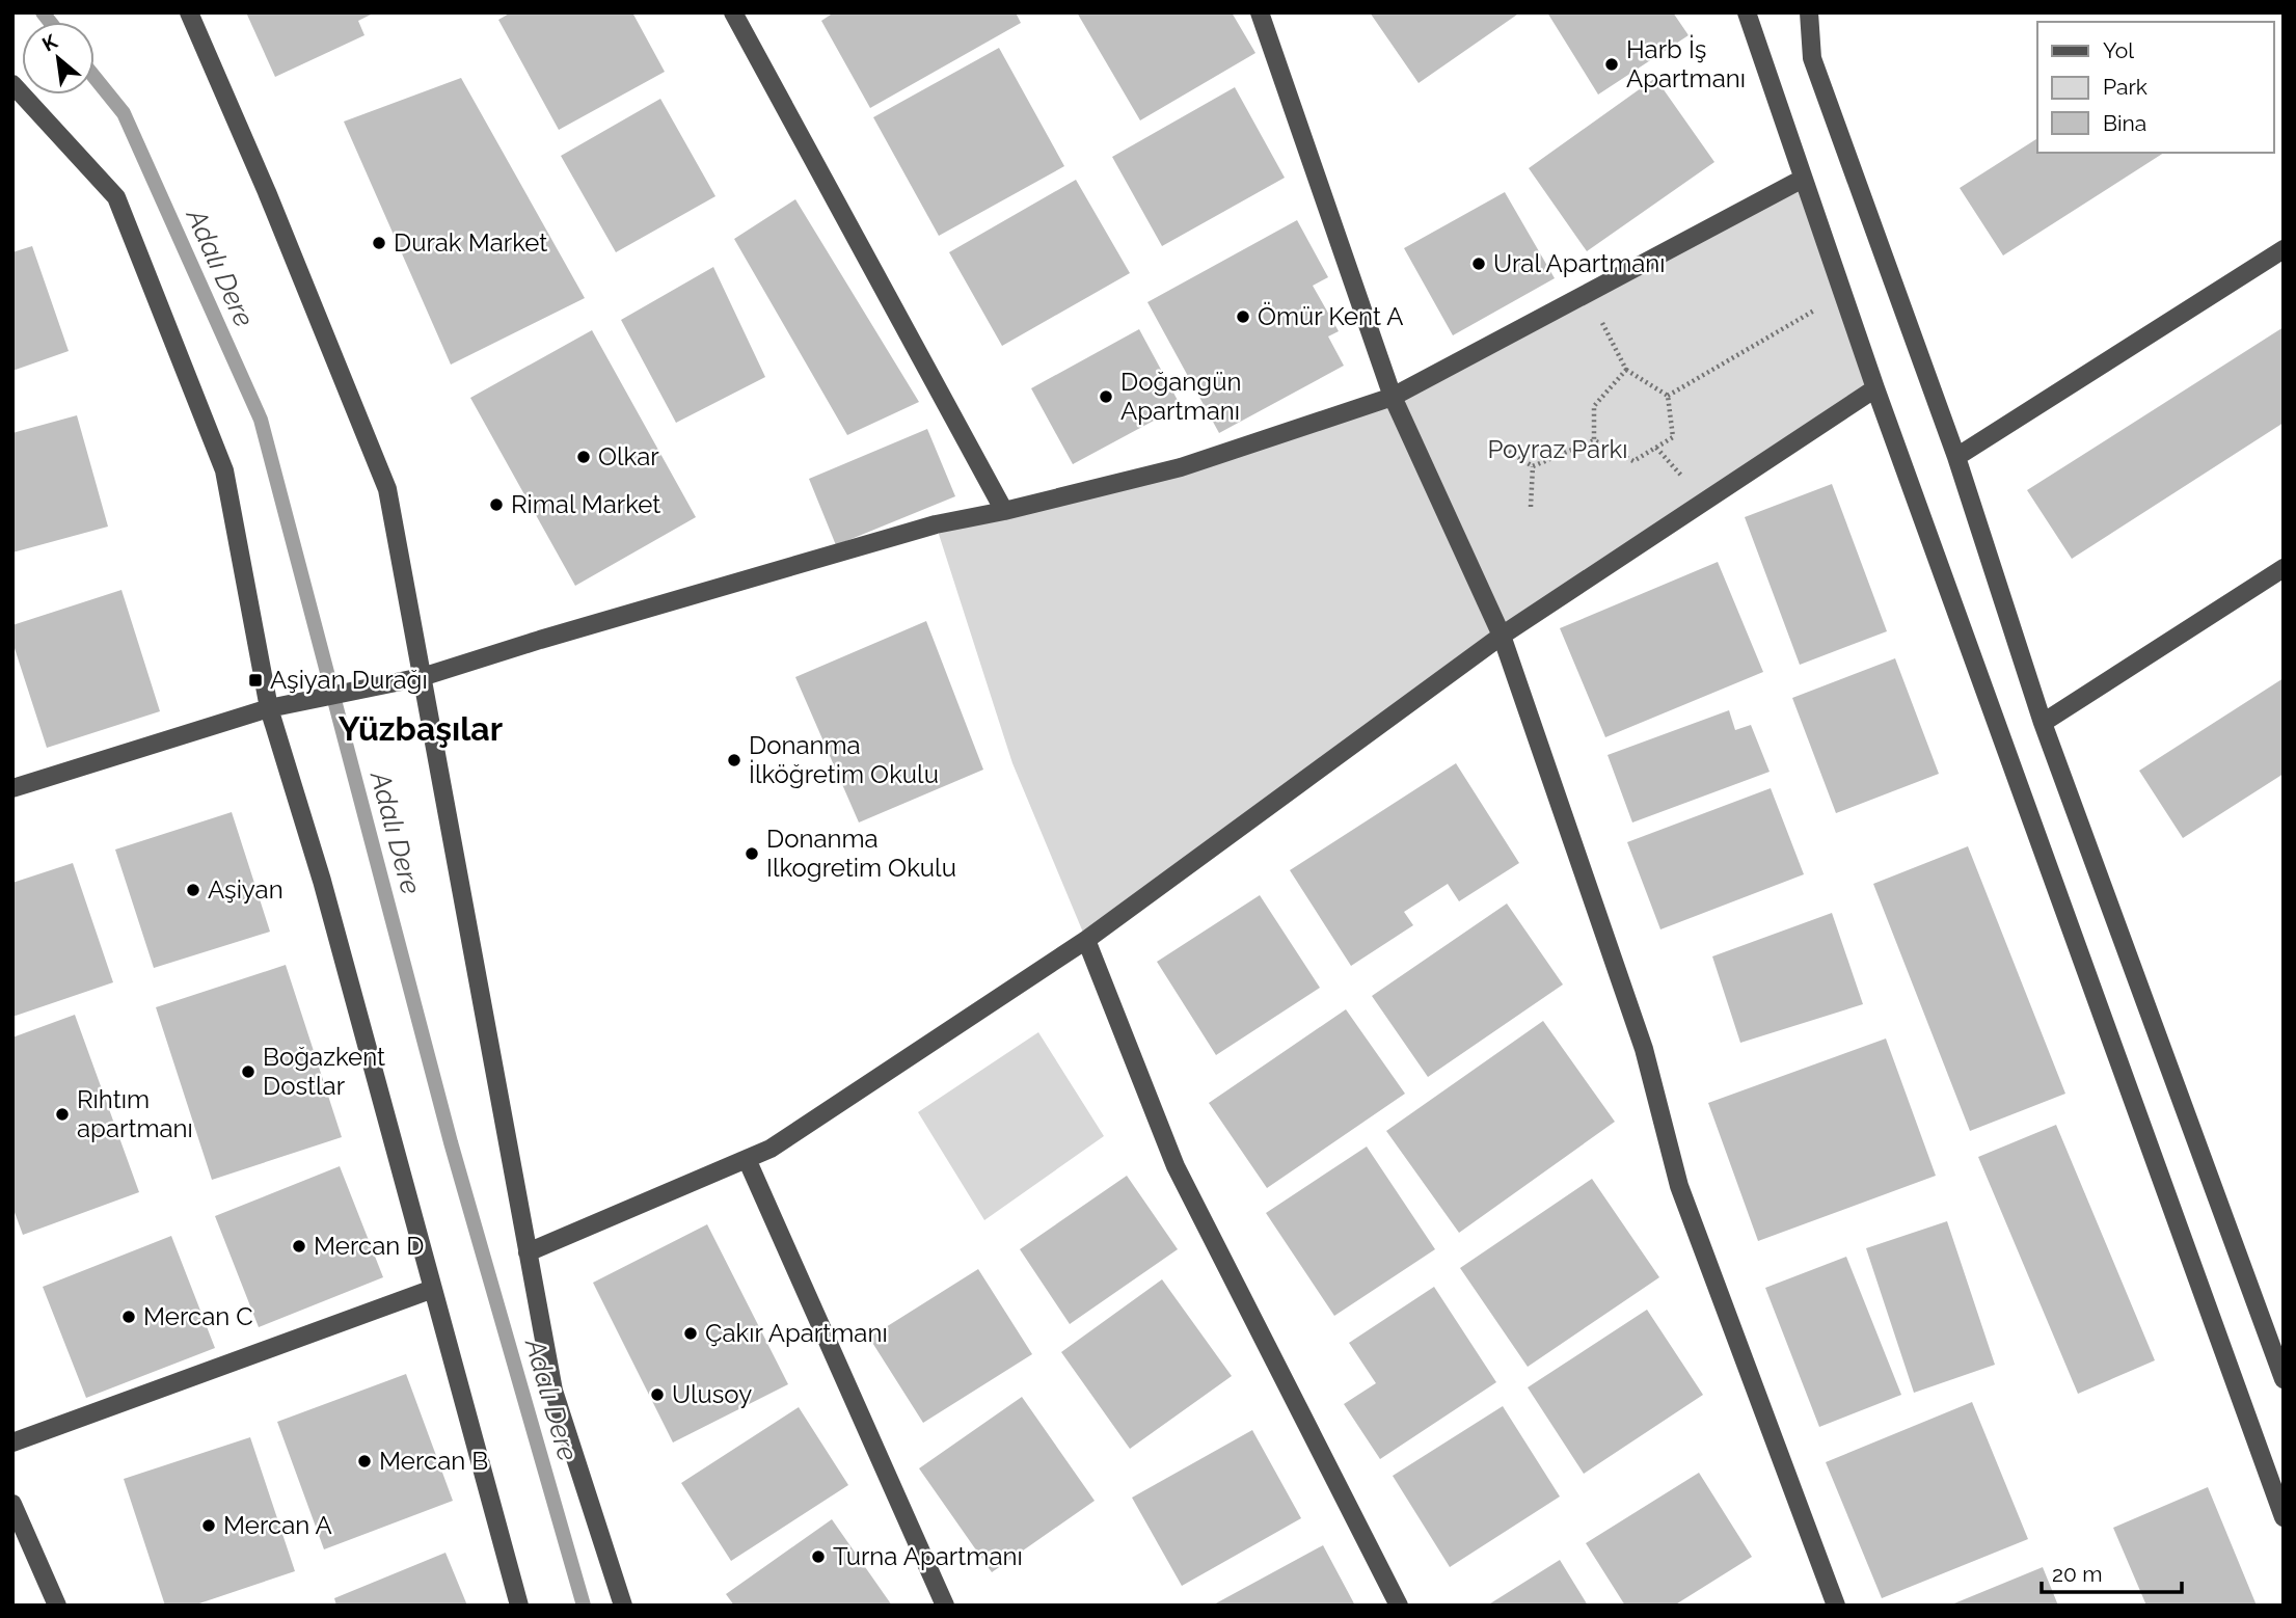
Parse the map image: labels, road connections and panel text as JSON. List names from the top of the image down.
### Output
{
  "districts": ["Yüzbaşılar"],
  "water": ["Adalı Dere"],
  "parks": ["Poyraz Parkı"],
  "places": {
    "other": [
      "Harb İş Apartmanı",
      "Durak Market",
      "Ural Apartmanı",
      "Ömür Kent A",
      "Doğangün Apartmanı",
      "Olkar",
      "Rimal Market",
      "Donanma İlköğretim Okulu",
      "Donanma Ilkogretim Okulu",
      "Aşiyan",
      "Boğazkent Dostlar",
      "Rıhtım apartmanı",
      "Mercan D",
      "Mercan C",
      "Çakır Apartmanı",
      "Ulusoy",
      "Mercan B",
      "Mercan A",
      "Turna Apartmanı"
    ],
    "transit": ["Aşiyan Durağı"]
  },
  "legend": ["Yol", "Park", "Bina"],
  "scale_bar": "20 m",
  "north": "top left"
}
